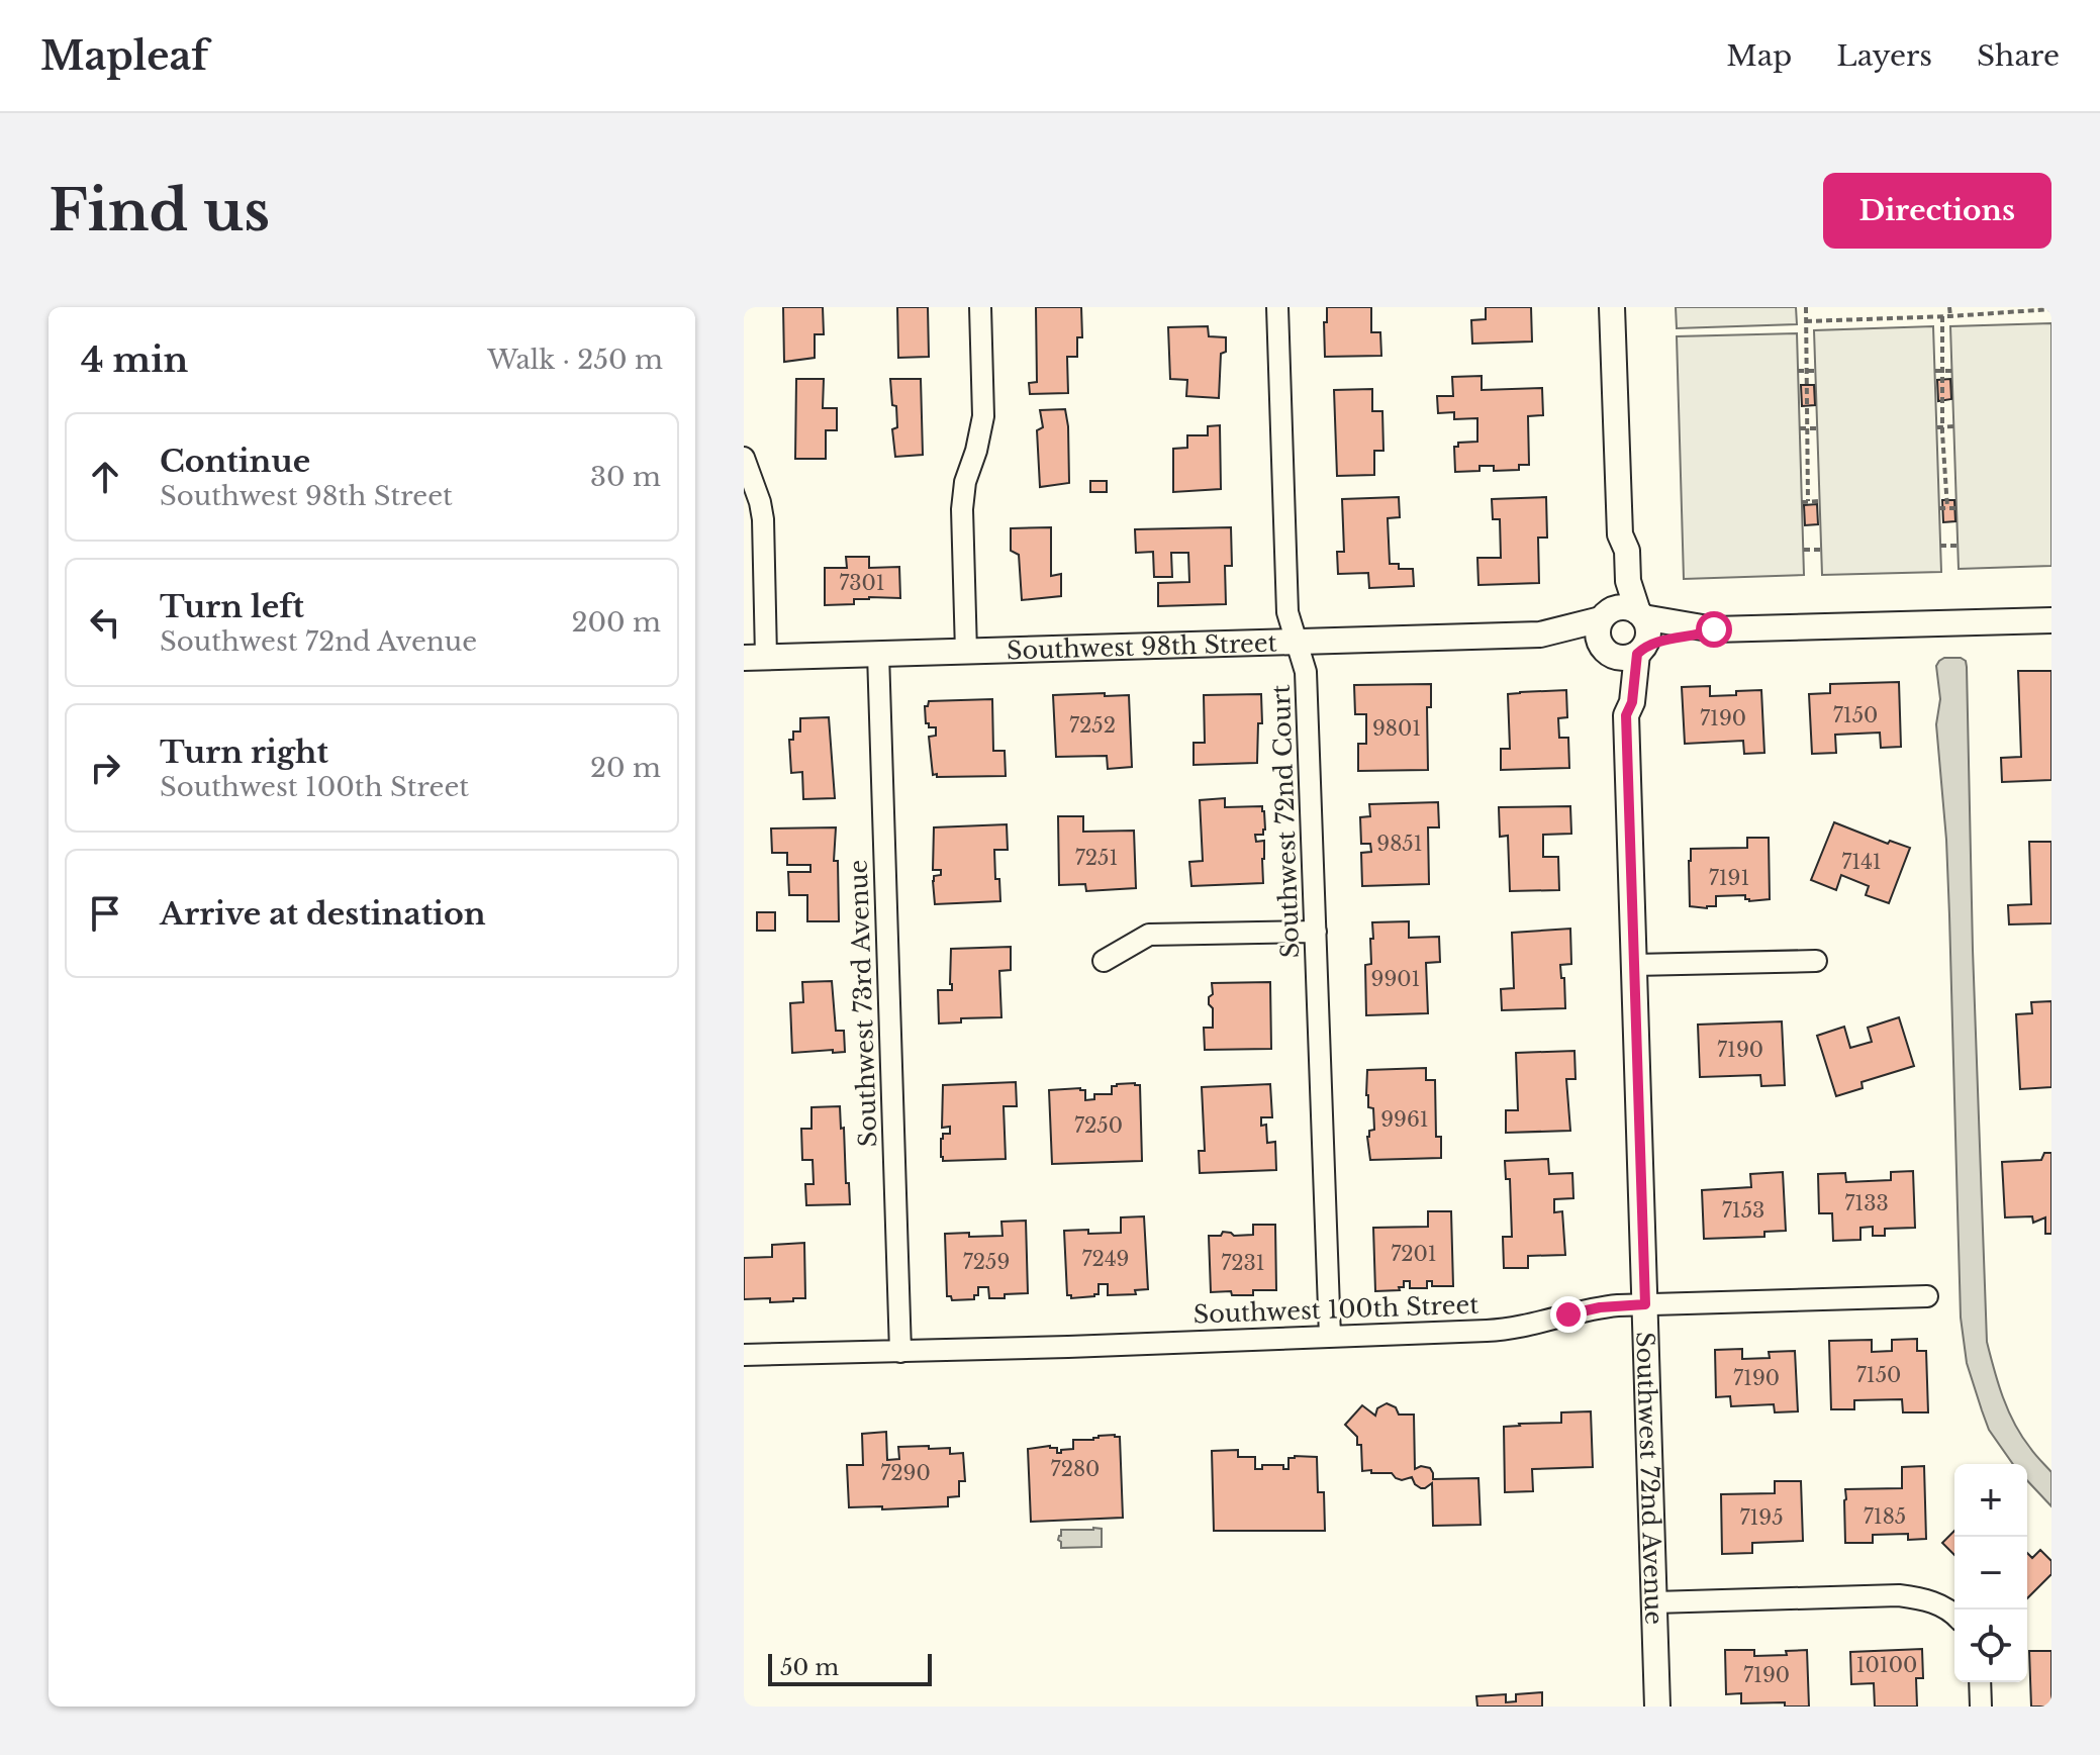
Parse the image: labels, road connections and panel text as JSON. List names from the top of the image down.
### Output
{
  "streets": {
    "street": [
      "Southwest 98th Street",
      "Southwest 72nd Court",
      "Southwest 73rd Avenue",
      "Southwest 100th Street",
      "Southwest 72nd Avenue"
    ]
  },
  "crossings": [
    ["Southwest 98th Street", "Southwest 72nd Court"],
    ["Southwest 98th Street", "Southwest 73rd Avenue"],
    ["Southwest 98th Street", "Southwest 72nd Avenue"],
    ["Southwest 72nd Court", "Southwest 100th Street"],
    ["Southwest 73rd Avenue", "Southwest 100th Street"],
    ["Southwest 100th Street", "Southwest 72nd Avenue"]
  ],
  "house_numbers": [
    "7301",
    "7150",
    "7190",
    "7252",
    "9801",
    "9851",
    "7251",
    "7141",
    "7191",
    "9901",
    "7190",
    "9961",
    "7250",
    "7133",
    "7153",
    "7201",
    "7249",
    "7259",
    "7231",
    "7150",
    "7190",
    "7280",
    "7290",
    "7185",
    "7195",
    "10100",
    "7190"
  ],
  "scale_bar": "50 m",
  "page": {
    "header": "Mapleaf",
    "nav": ["Map", "Layers", "Share"],
    "buttons": "Directions",
    "title": "Find us",
    "heading": ["4 min", "Walk · 250 m"],
    "list": [
      ["Continue", "Southwest 98th Street", "30 m"],
      ["Turn left", "Southwest 72nd Avenue", "200 m"],
      ["Turn right", "Southwest 100th Street", "20 m"],
      "Arrive at destination"
    ],
    "map_buttons": ["+", "−"],
    "scale": "50 m"
  }
}
